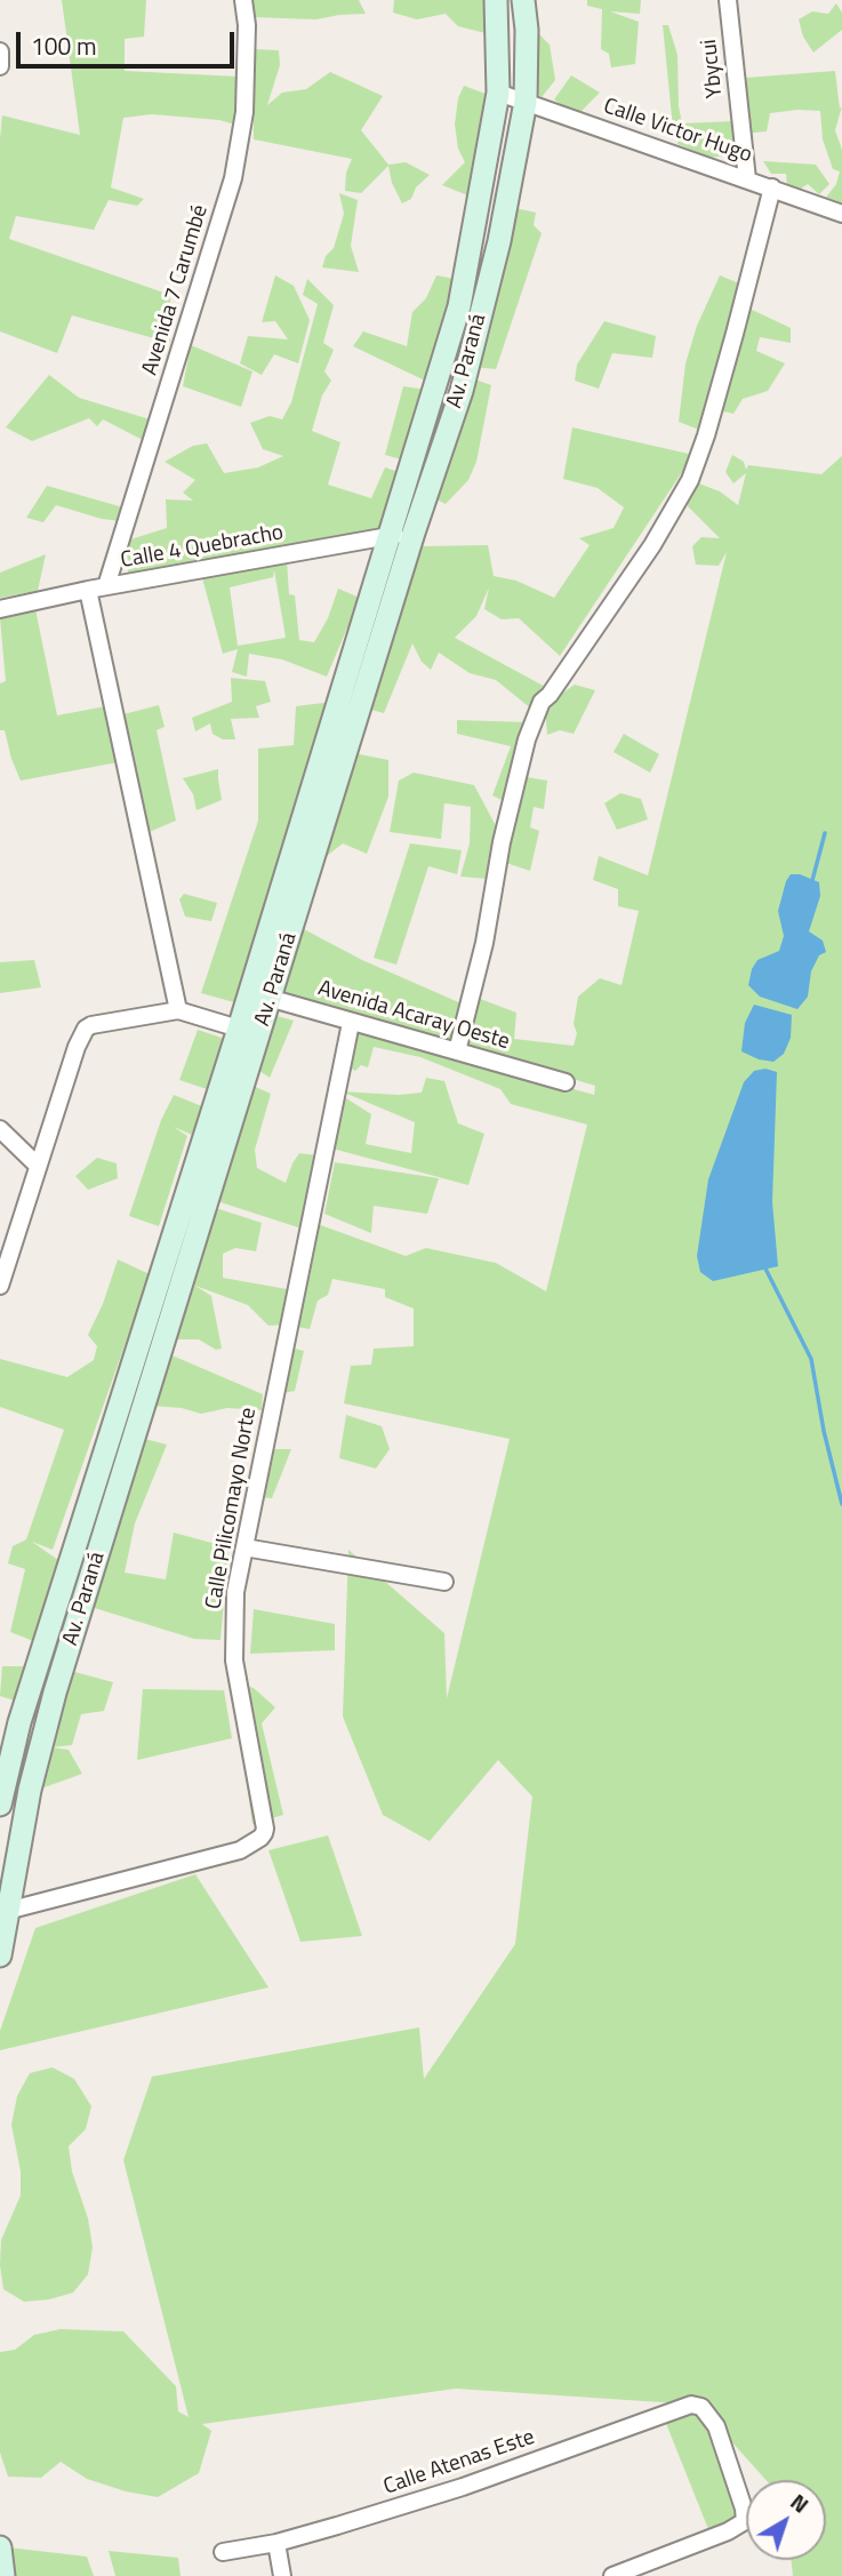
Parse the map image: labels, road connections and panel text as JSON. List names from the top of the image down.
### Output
{
  "streets": {
    "street": [
      "Ybycui",
      "Calle Victor Hugo",
      "Avenida 7 Carumbé",
      "Av. Paraná",
      "Calle 4 Quebracho",
      "Avenida Acaray Oeste",
      "Calle Pilicomayo Norte",
      "Calle Atenas Este"
    ]
  },
  "crossings": [
    ["Ybycui", "Calle Victor Hugo"],
    ["Calle Victor Hugo", "Av. Paraná"],
    ["Avenida 7 Carumbé", "Calle 4 Quebracho"],
    ["Av. Paraná", "Calle 4 Quebracho"],
    ["Av. Paraná", "Avenida Acaray Oeste"],
    ["Av. Paraná", "Calle Pilicomayo Norte"],
    ["Avenida Acaray Oeste", "Calle Pilicomayo Norte"]
  ],
  "scale_bar": "100 m",
  "north": "top right"
}
